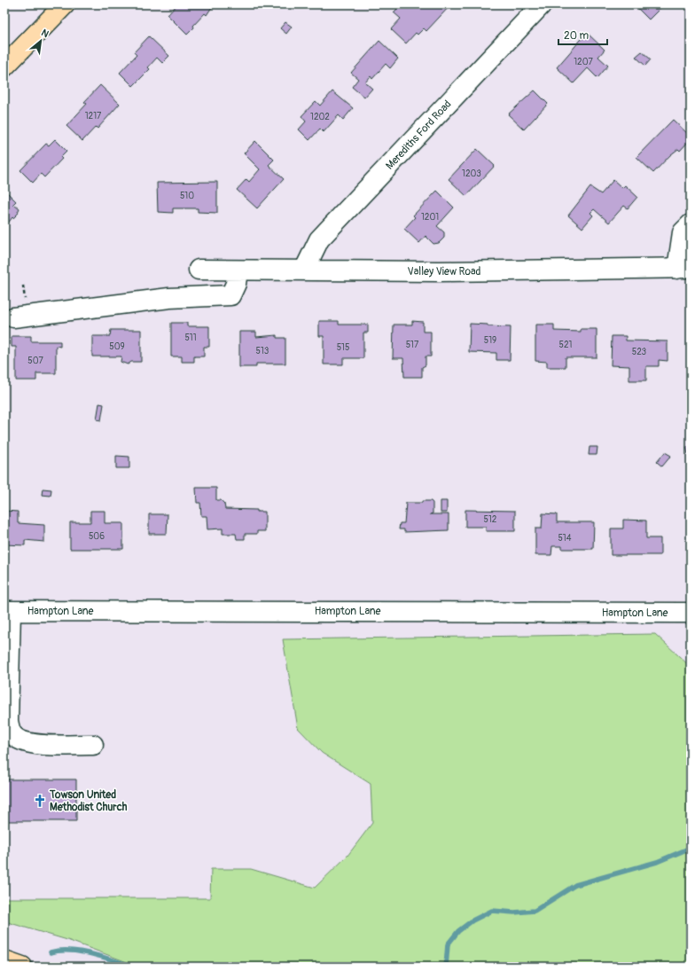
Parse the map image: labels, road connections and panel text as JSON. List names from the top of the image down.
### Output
{
  "streets": {
    "street": ["Merediths Ford Road", "Valley View Road", "Hampton Lane"]
  },
  "crossings": [
    ["Merediths Ford Road", "Valley View Road"]
  ],
  "places": {
    "church": ["Towson United Methodist Church"]
  },
  "house_numbers": [
    "1207",
    "1217",
    "1202",
    "1203",
    "510",
    "1201",
    "511",
    "519",
    "517",
    "521",
    "509",
    "515",
    "513",
    "523",
    "507",
    "512",
    "506",
    "514"
  ],
  "scale_bar": "20 m",
  "north": "top right"
}
